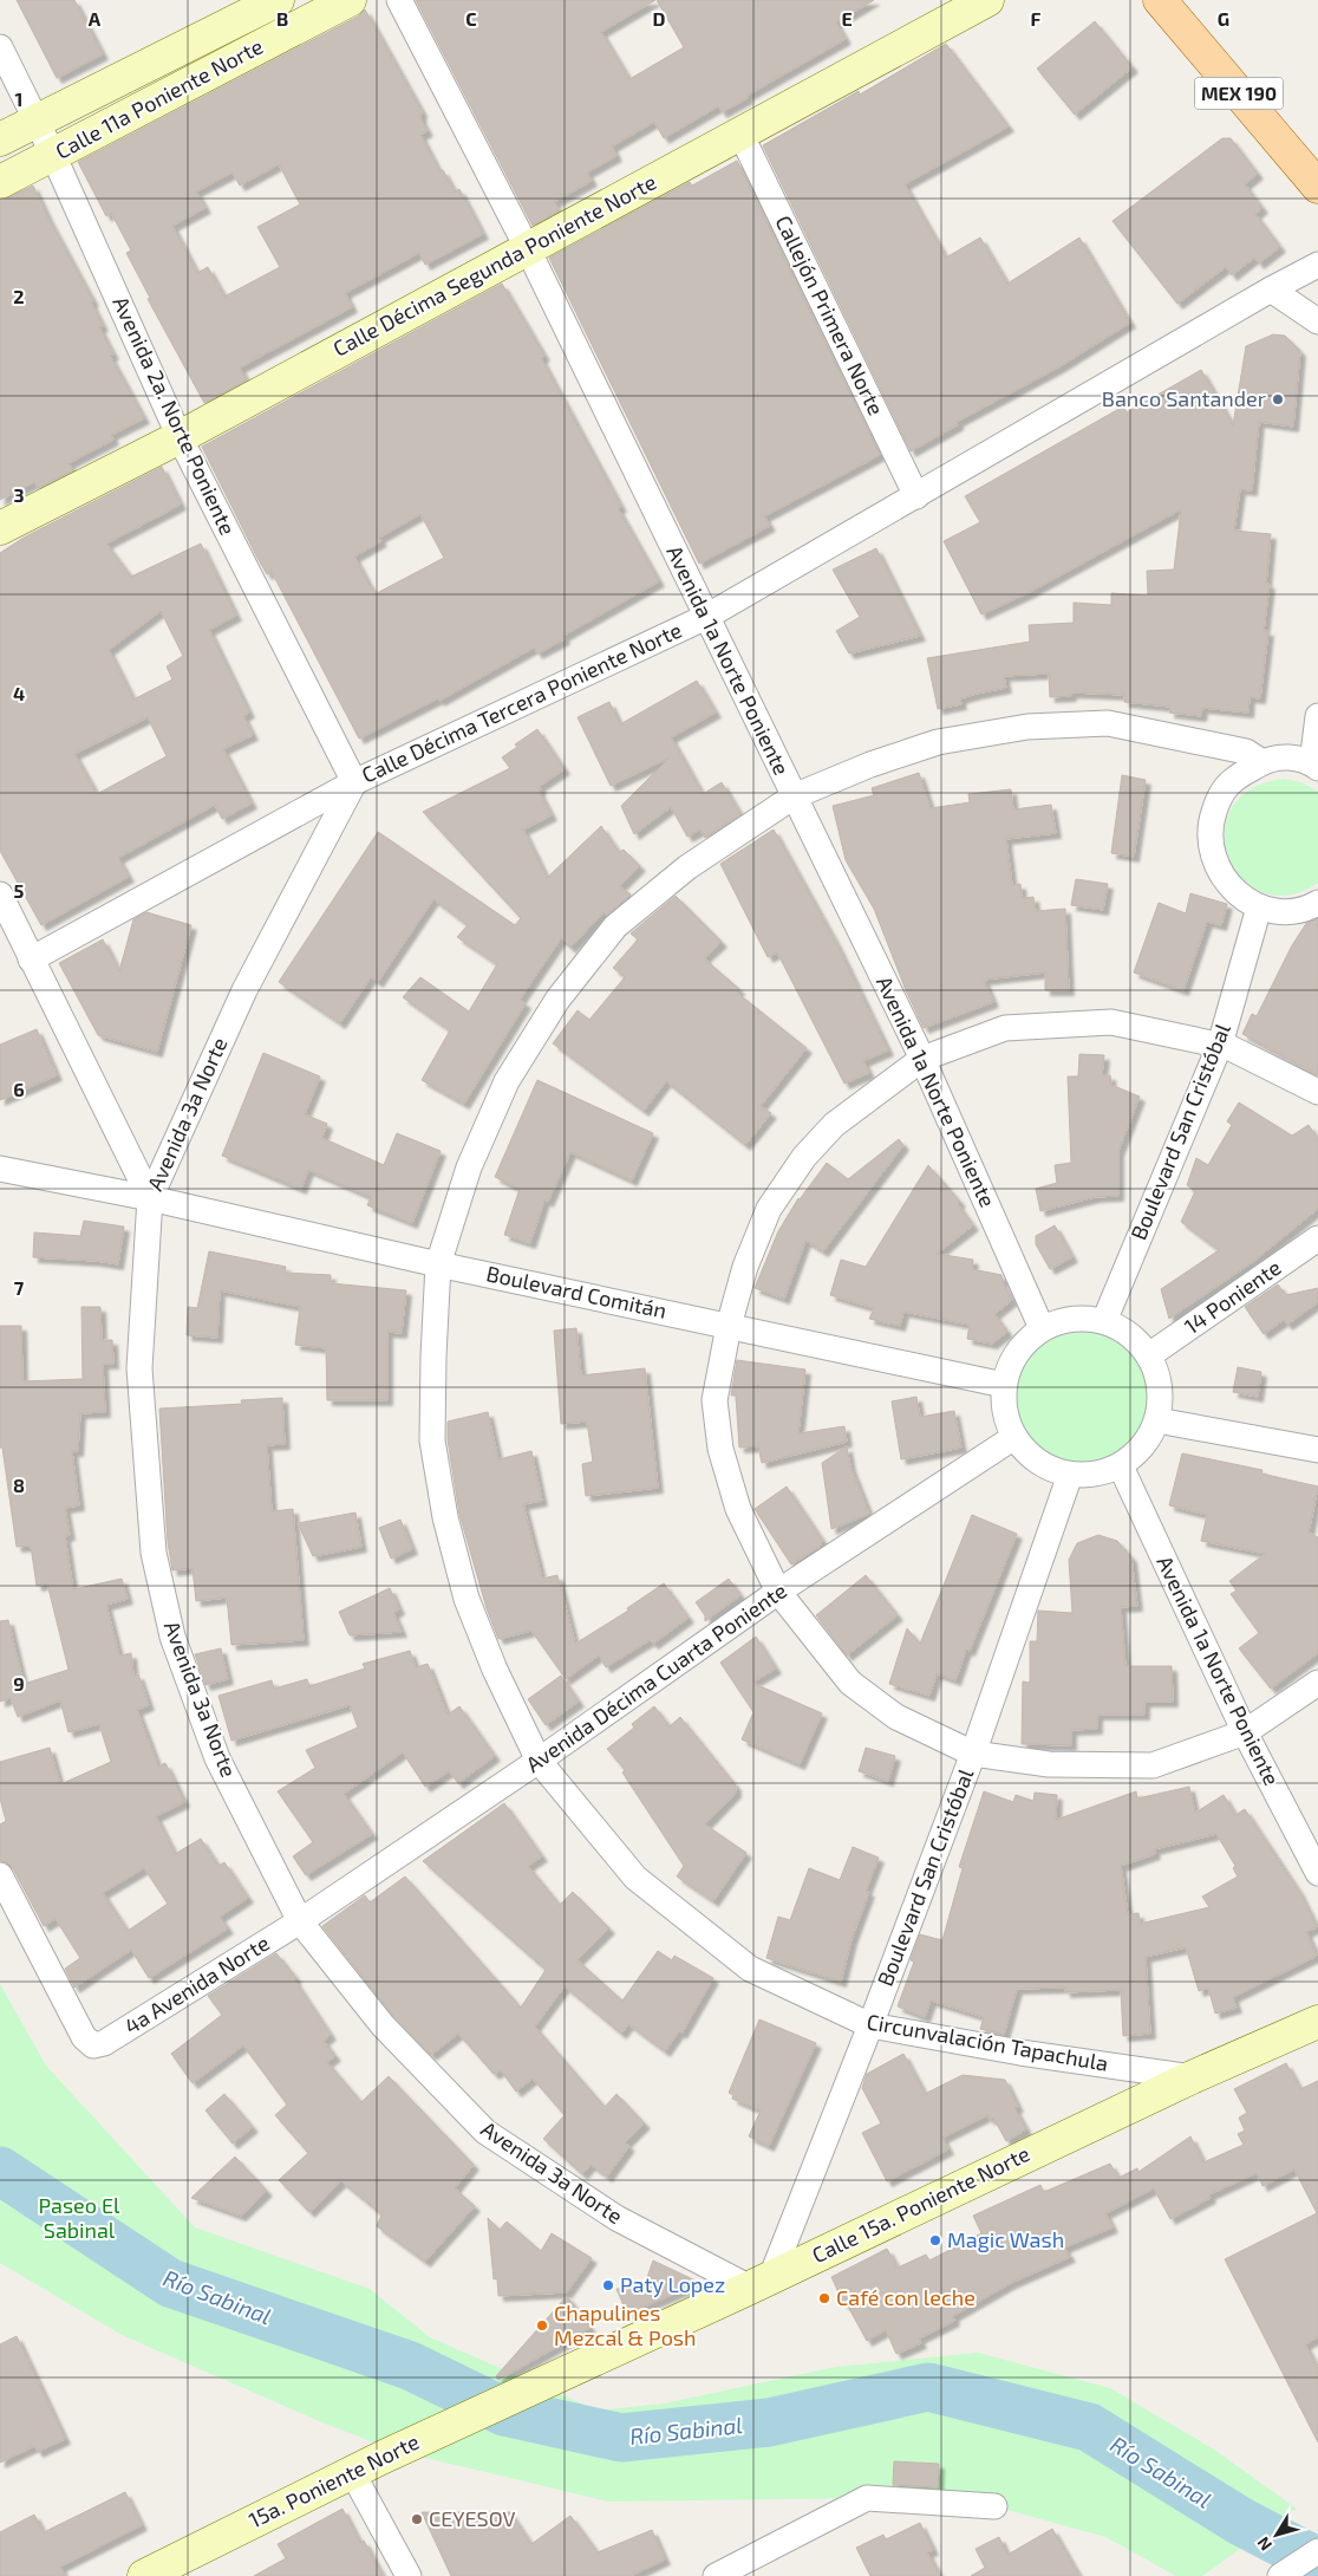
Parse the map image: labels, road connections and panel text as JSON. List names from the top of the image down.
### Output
{
  "streets": {
    "main road": ["MEX 190"],
    "street": [
      "Calle 11a Poniente Norte",
      "Calle Décima Segunda Poniente Norte",
      "Callejón Primera Norte",
      "Avenida 2a. Norte Poniente",
      "Avenida 1a Norte Poniente",
      "Calle Décima Tercera Poniente Norte",
      "Avenida 3a Norte",
      "Boulevard San Cristóbal",
      "Boulevard Comitán",
      "14 Poniente",
      "Avenida Décima Cuarta Poniente",
      "4a Avenida Norte",
      "Circunvalación Tapachula",
      "Calle 15a. Poniente Norte",
      "15a. Poniente Norte"
    ]
  },
  "crossings": [
    ["Calle 11a Poniente Norte", "Avenida 2a. Norte Poniente"],
    ["Calle Décima Segunda Poniente Norte", "Callejón Primera Norte"],
    ["Calle Décima Segunda Poniente Norte", "Avenida 2a. Norte Poniente"],
    ["Calle Décima Segunda Poniente Norte", "Avenida 1a Norte Poniente"],
    ["Callejón Primera Norte", "Calle Décima Tercera Poniente Norte"],
    ["Avenida 2a. Norte Poniente", "Calle Décima Tercera Poniente Norte"],
    ["Avenida 2a. Norte Poniente", "Avenida 3a Norte"],
    ["Avenida 1a Norte Poniente", "Calle Décima Tercera Poniente Norte"],
    ["Avenida 1a Norte Poniente", "Boulevard San Cristóbal"],
    ["Avenida 1a Norte Poniente", "Boulevard Comitán"],
    ["Avenida 1a Norte Poniente", "14 Poniente"],
    ["Avenida 1a Norte Poniente", "Avenida Décima Cuarta Poniente"],
    ["Avenida 1a Norte Poniente", "Circunvalación Tapachula"],
    ["Calle Décima Tercera Poniente Norte", "Avenida 3a Norte"],
    ["Avenida 3a Norte", "Boulevard San Cristóbal"],
    ["Avenida 3a Norte", "Boulevard Comitán"],
    ["Avenida 3a Norte", "Avenida Décima Cuarta Poniente"],
    ["Avenida 3a Norte", "4a Avenida Norte"],
    ["Avenida 3a Norte", "Calle 15a. Poniente Norte"],
    ["Boulevard San Cristóbal", "Boulevard Comitán"],
    ["Boulevard San Cristóbal", "14 Poniente"],
    ["Boulevard San Cristóbal", "Avenida Décima Cuarta Poniente"],
    ["Boulevard San Cristóbal", "Circunvalación Tapachula"],
    ["Boulevard San Cristóbal", "Calle 15a. Poniente Norte"],
    ["Boulevard Comitán", "14 Poniente"],
    ["Boulevard Comitán", "Avenida Décima Cuarta Poniente"],
    ["Boulevard Comitán", "Circunvalación Tapachula"],
    ["14 Poniente", "Avenida Décima Cuarta Poniente"],
    ["Avenida Décima Cuarta Poniente", "4a Avenida Norte"],
    ["Avenida Décima Cuarta Poniente", "Circunvalación Tapachula"],
    ["Circunvalación Tapachula", "Calle 15a. Poniente Norte"],
    ["Calle 15a. Poniente Norte", "15a. Poniente Norte"]
  ],
  "water": ["Río Sabinal"],
  "parks": ["Paseo El Sabinal"],
  "places": [
    "Banco Santander",
    "Magic Wash",
    "Paty Lopez",
    "Café con leche",
    "Chapulines Mezcal & Posh",
    "CEYESOV"
  ],
  "north": "bottom left",
  "grid": {
    "columns": [
      "A",
      "B",
      "C",
      "D",
      "E",
      "F",
      "G"
    ],
    "rows": [
      "1",
      "2",
      "3",
      "4",
      "5",
      "6",
      "7",
      "8",
      "9"
    ]
  }
}
